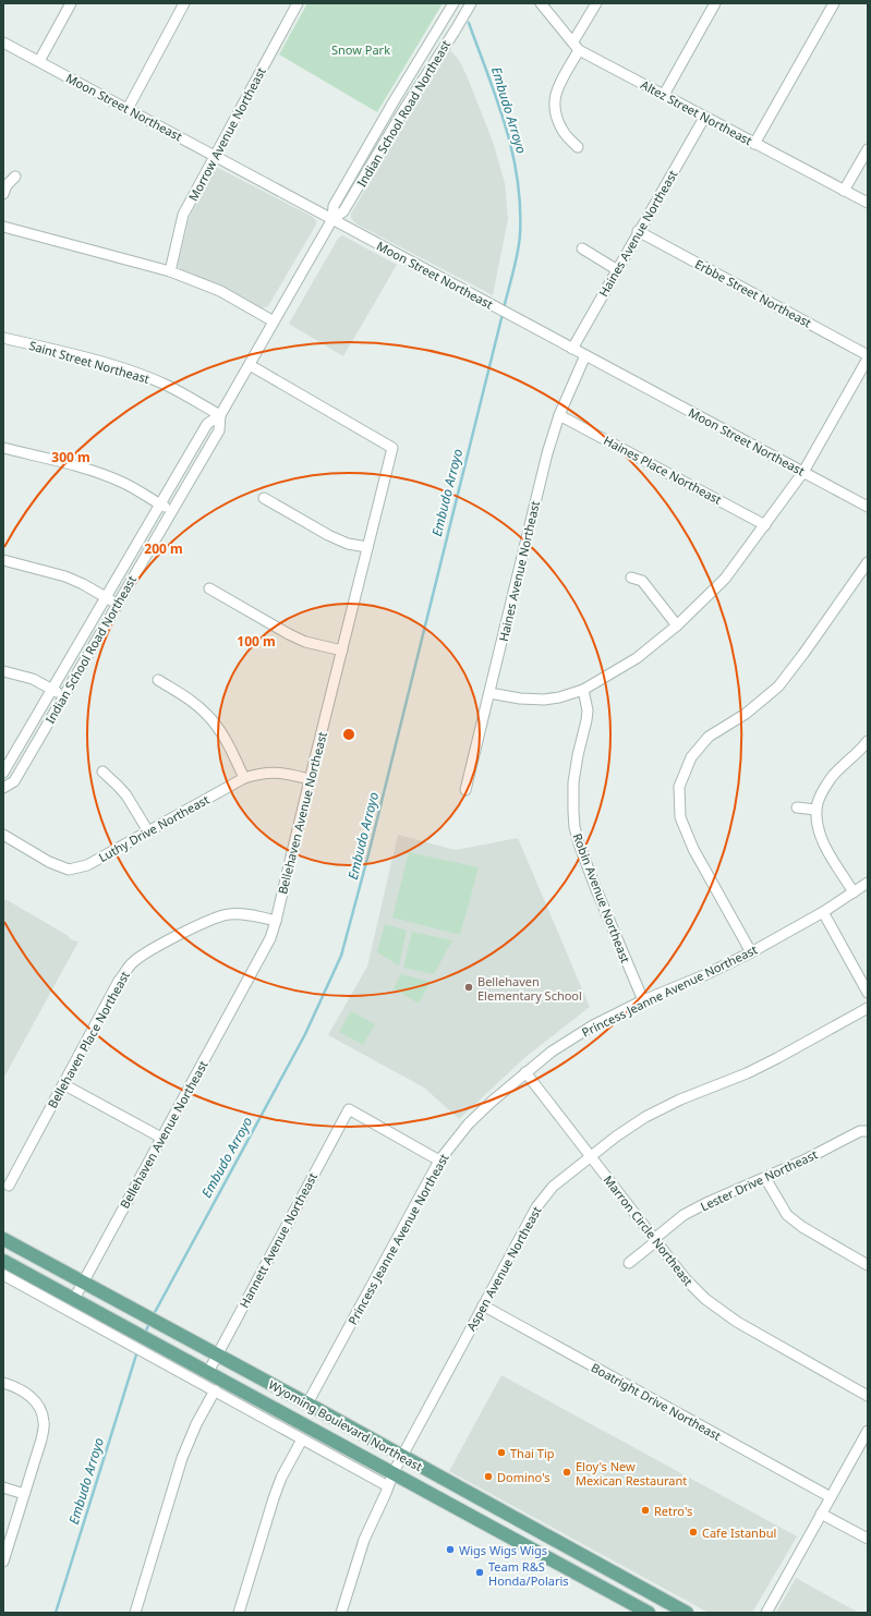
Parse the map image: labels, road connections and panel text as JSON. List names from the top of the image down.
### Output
{
  "streets": {
    "main road": ["Wyoming Boulevard Northeast"],
    "street": [
      "Moon Street Northeast",
      "Altez Street Northeast",
      "Indian School Road Northeast",
      "Morrow Avenue Northeast",
      "Haines Avenue Northeast",
      "Erbbe Street Northeast",
      "Saint Street Northeast",
      "Haines Place Northeast",
      "Bellehaven Avenue Northeast",
      "Luthy Drive Northeast",
      "Robin Avenue Northeast",
      "Princess Jeanne Avenue Northeast",
      "Bellehaven Place Northeast",
      "Lester Drive Northeast",
      "Marron Circle Northeast",
      "Hannett Avenue Northeast",
      "Aspen Avenue Northeast",
      "Boatright Drive Northeast"
    ]
  },
  "crossings": [
    ["Moon Street Northeast", "Indian School Road Northeast"],
    ["Moon Street Northeast", "Morrow Avenue Northeast"],
    ["Moon Street Northeast", "Haines Avenue Northeast"],
    ["Altez Street Northeast", "Haines Avenue Northeast"],
    ["Indian School Road Northeast", "Saint Street Northeast"],
    ["Indian School Road Northeast", "Bellehaven Avenue Northeast"],
    ["Haines Avenue Northeast", "Erbbe Street Northeast"],
    ["Haines Avenue Northeast", "Haines Place Northeast"],
    ["Bellehaven Avenue Northeast", "Luthy Drive Northeast"],
    ["Bellehaven Avenue Northeast", "Bellehaven Place Northeast"],
    ["Bellehaven Avenue Northeast", "Wyoming Boulevard Northeast"],
    ["Robin Avenue Northeast", "Princess Jeanne Avenue Northeast"],
    ["Princess Jeanne Avenue Northeast", "Marron Circle Northeast"],
    ["Princess Jeanne Avenue Northeast", "Hannett Avenue Northeast"],
    ["Princess Jeanne Avenue Northeast", "Wyoming Boulevard Northeast"],
    ["Lester Drive Northeast", "Marron Circle Northeast"],
    ["Marron Circle Northeast", "Aspen Avenue Northeast"],
    ["Hannett Avenue Northeast", "Wyoming Boulevard Northeast"],
    ["Aspen Avenue Northeast", "Boatright Drive Northeast"],
    ["Aspen Avenue Northeast", "Wyoming Boulevard Northeast"]
  ],
  "water": ["Embudo Arroyo"],
  "parks": ["Snow Park"],
  "places": [
    "Bellehaven Elementary School",
    "Thai Tip",
    "Eloy's New Mexican Restaurant",
    "Domino's",
    "Retro's",
    "Cafe Istanbul",
    "Wigs Wigs Wigs",
    "Team R&S Honda/Polaris"
  ],
  "rings": ["300 m", "200 m", "100 m"]
}
